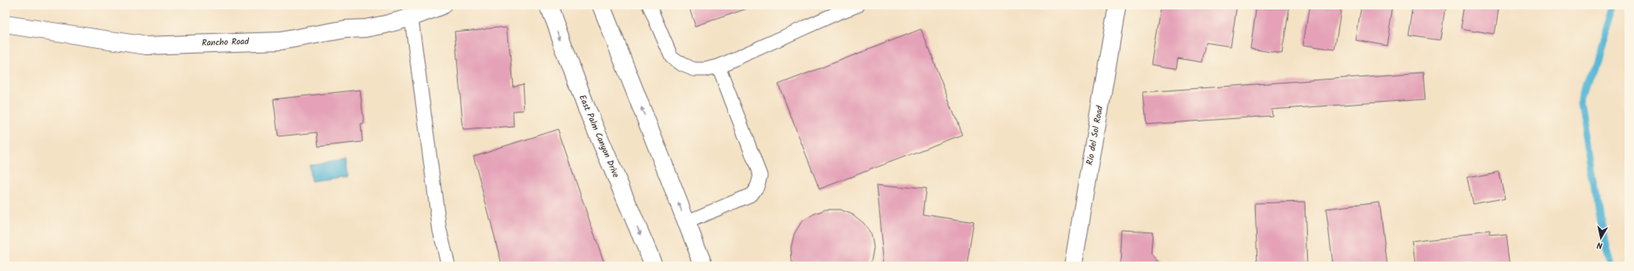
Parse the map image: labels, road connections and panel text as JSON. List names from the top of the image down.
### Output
{
  "streets": {
    "street": ["Rancho Road", "Rio del Sol Road", "East Palm Canyon Drive"]
  },
  "north": "bottom"
}
